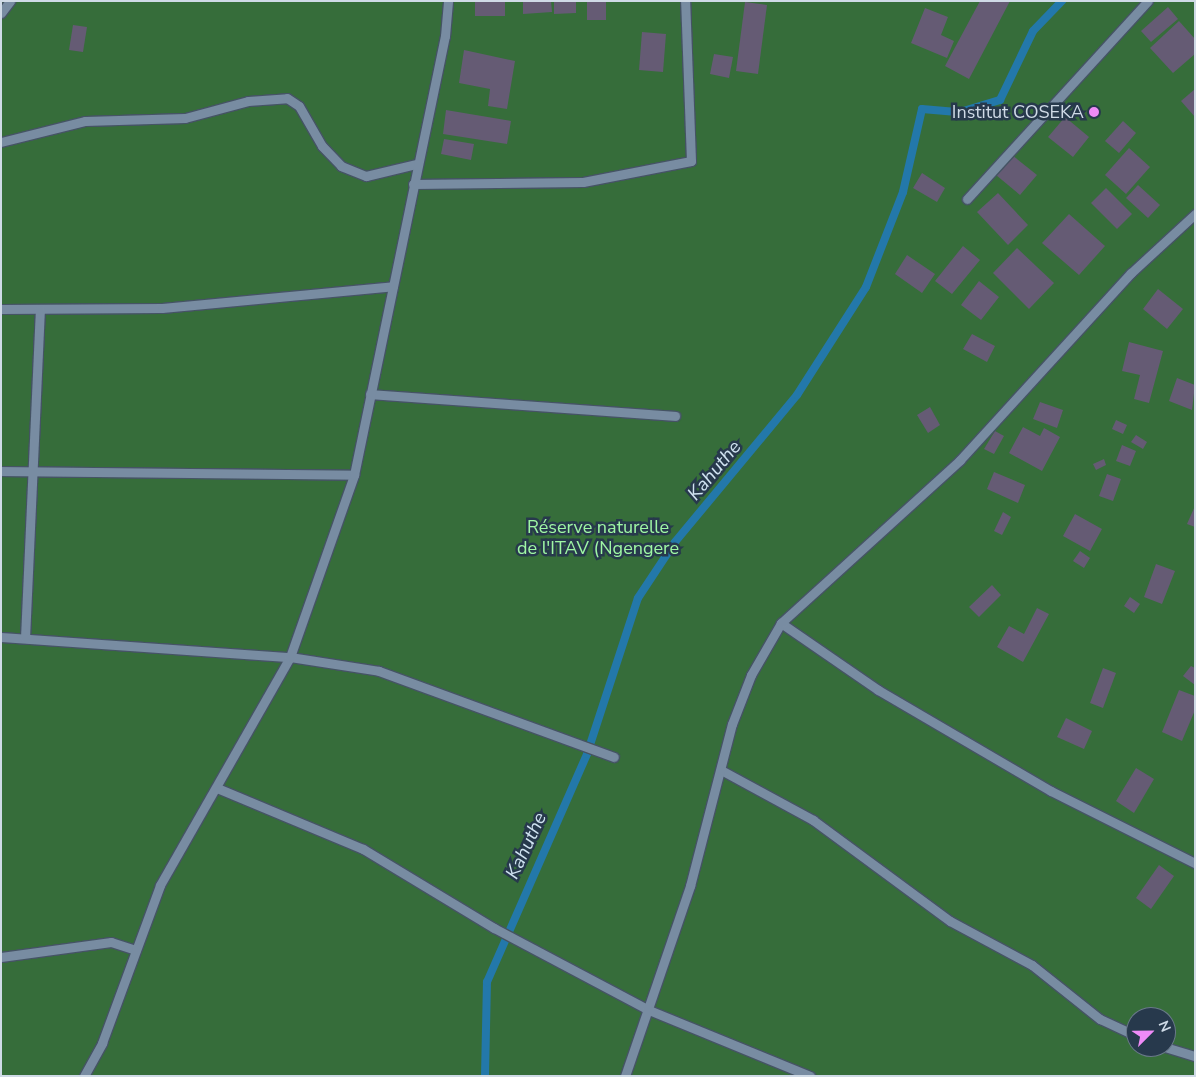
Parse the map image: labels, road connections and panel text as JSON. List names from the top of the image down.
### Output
{
  "water": ["Kahuthe"],
  "parks": ["Réserve naturelle de l'ITAV (Ngengere"],
  "places": ["Institut COSEKA"],
  "north": "top right"
}
